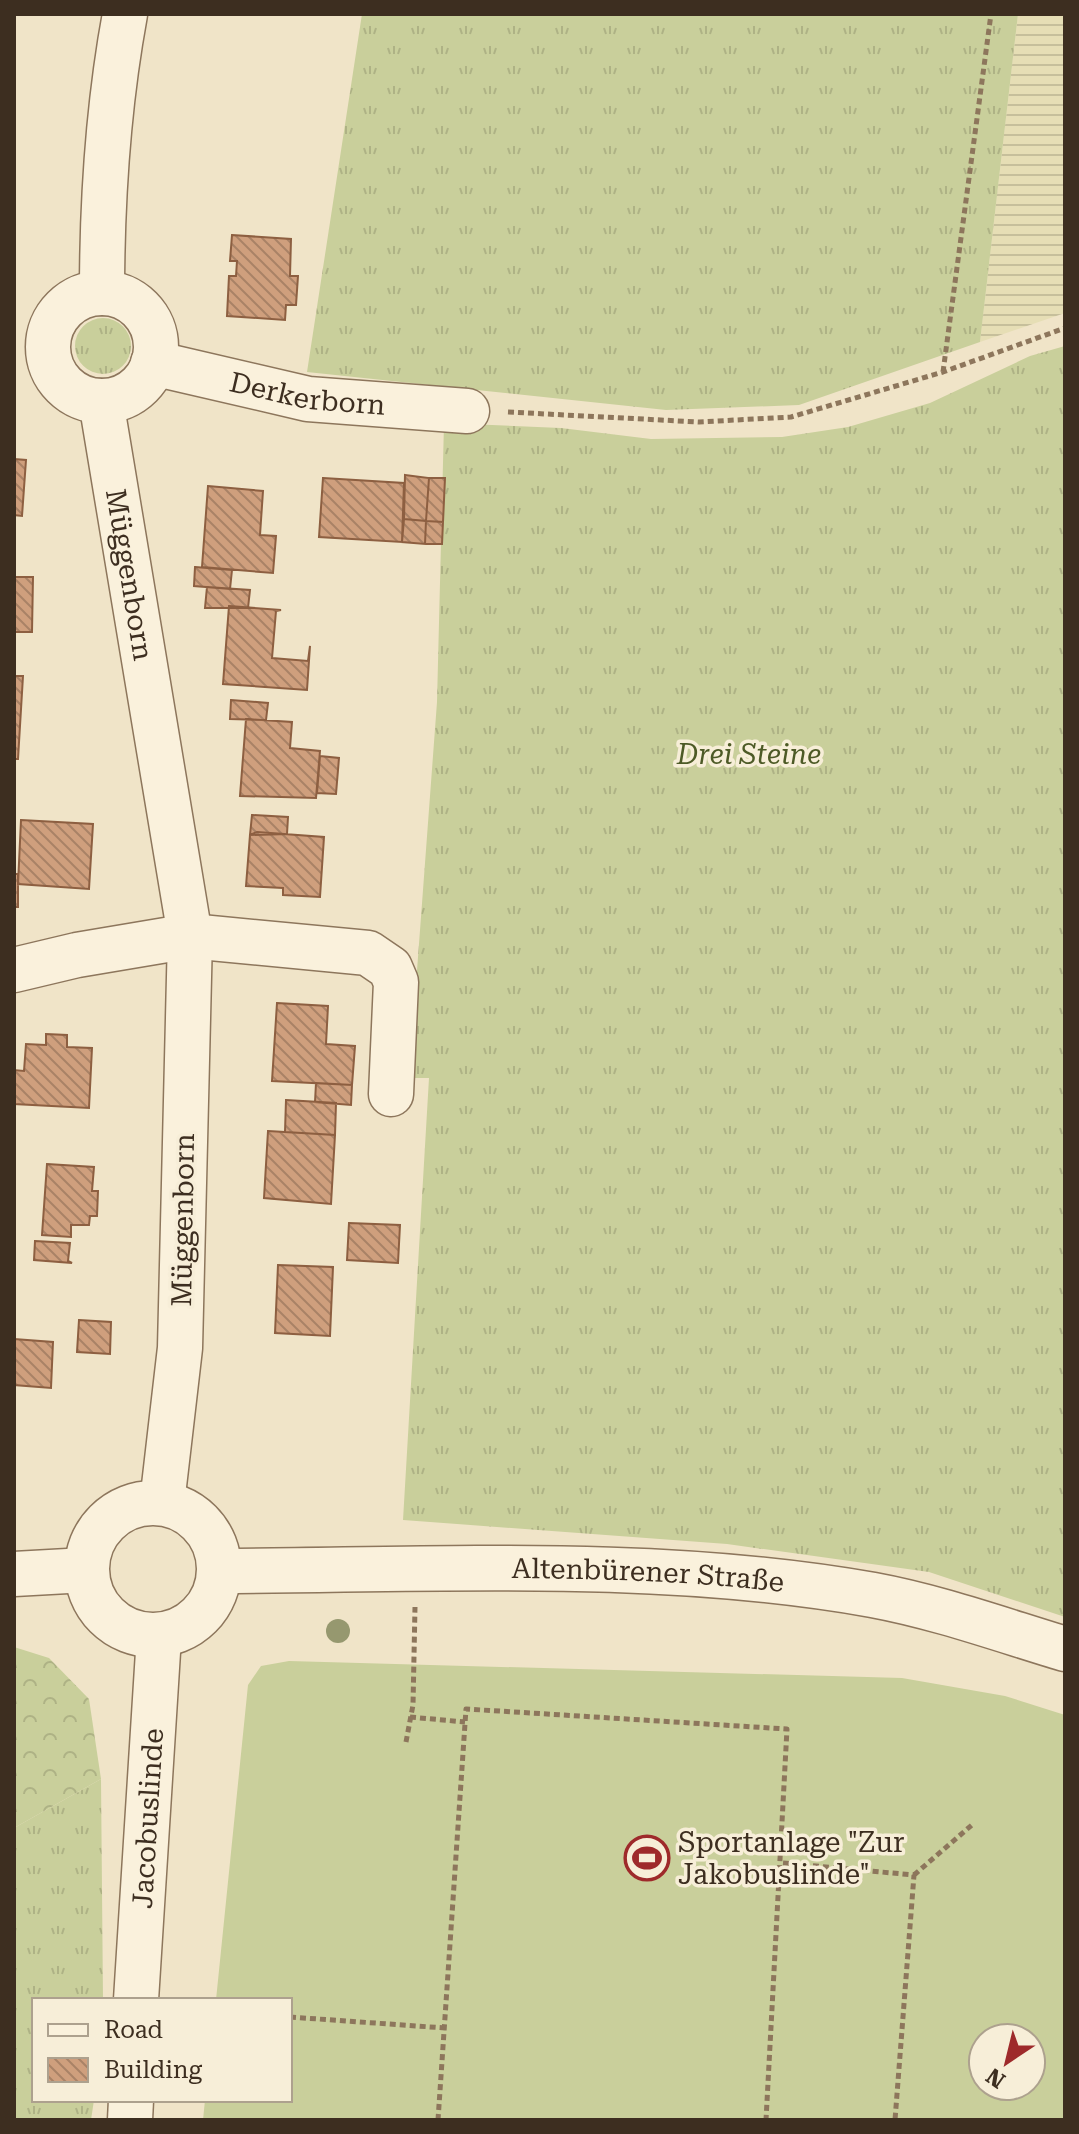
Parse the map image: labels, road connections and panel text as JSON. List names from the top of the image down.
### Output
{
  "streets": {
    "street": [
      "Derkerborn",
      "Müggenborn",
      "Altenbürener Straße",
      "Jacobuslinde"
    ]
  },
  "crossings": [
    ["Derkerborn", "Müggenborn"],
    ["Müggenborn", "Altenbürener Straße"],
    ["Müggenborn", "Jacobuslinde"],
    ["Altenbürener Straße", "Jacobuslinde"]
  ],
  "parks": ["Drei Steine"],
  "places": {
    "sports": ["Sportanlage \"Zur Jakobuslinde\""]
  },
  "legend": ["Road", "Building"],
  "north": "bottom left"
}
